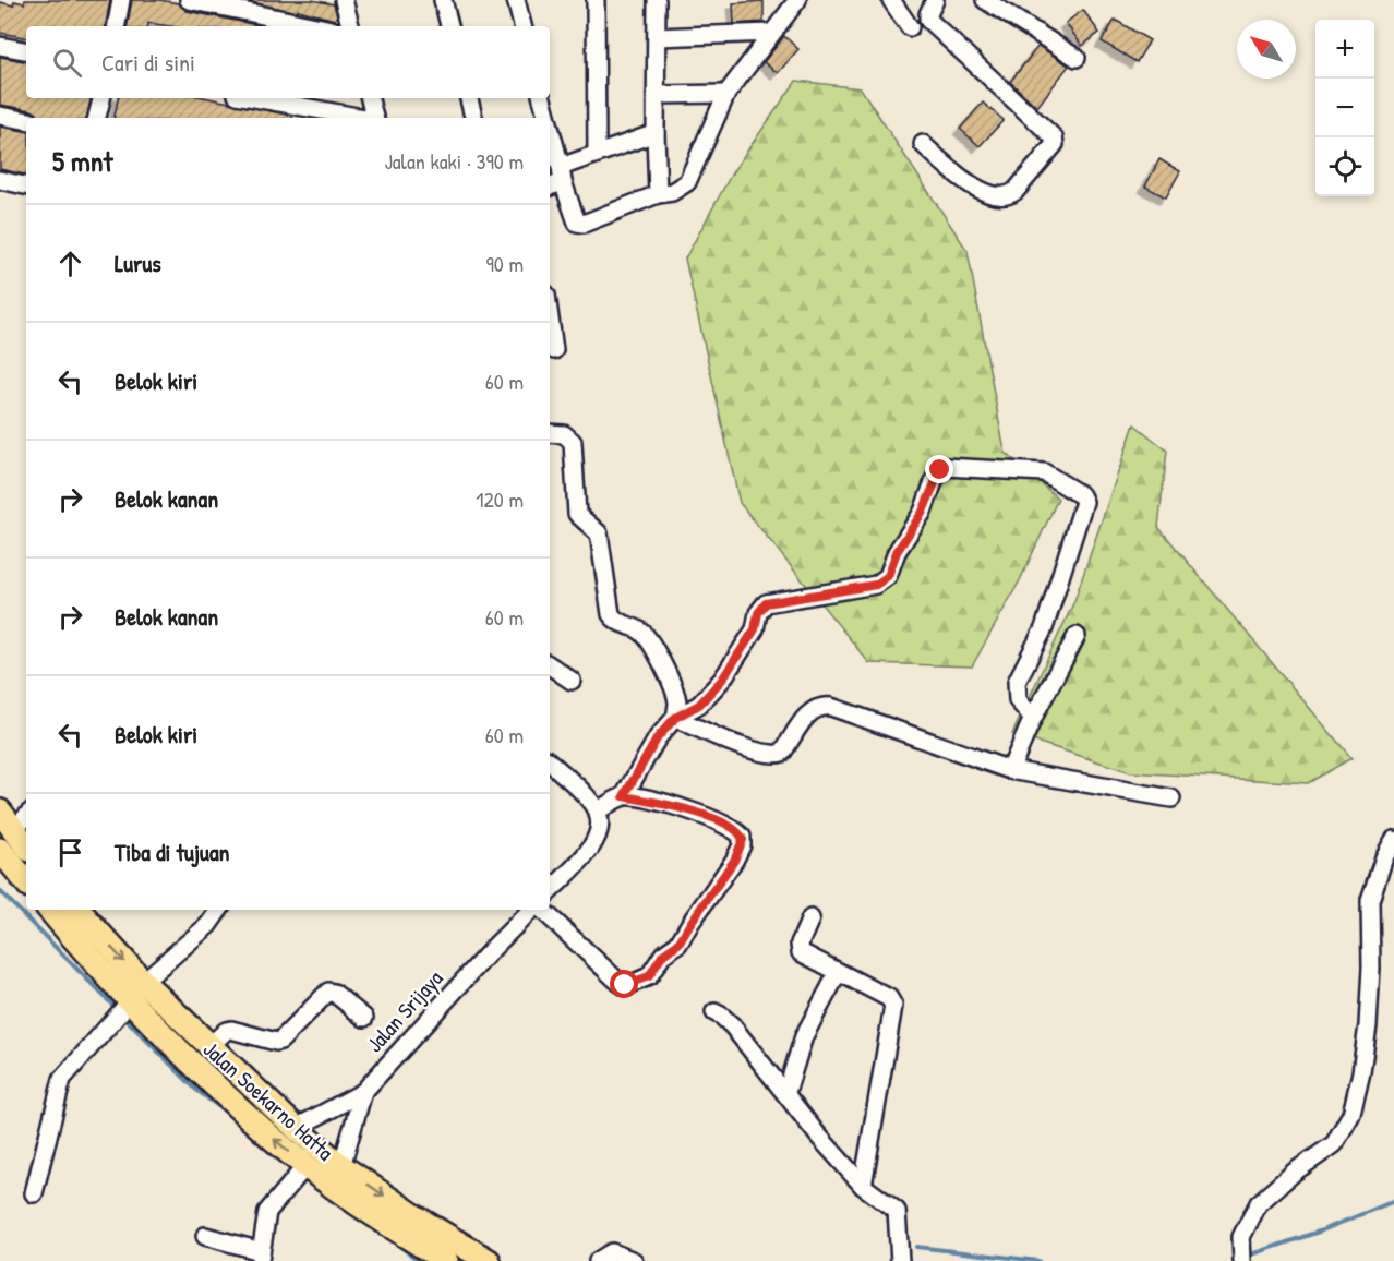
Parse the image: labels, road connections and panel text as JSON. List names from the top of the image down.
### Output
{
  "streets": {
    "highway": ["Jalan Soekarno Hatta"],
    "street": ["Jalan Srijaya"]
  },
  "crossings": [
    ["Jalan Srijaya", "Jalan Soekarno Hatta"]
  ],
  "north": "top left",
  "page": {
    "map_buttons": ["+", "−"],
    "search": "Cari di sini",
    "heading": ["5 mnt", "Jalan kaki · 390 m"],
    "list": [
      ["Lurus", "90 m"],
      ["Belok kiri", "60 m"],
      ["Belok kanan", "120 m"],
      ["Belok kanan", "60 m"],
      ["Belok kiri", "60 m"],
      "Tiba di tujuan"
    ]
  }
}
